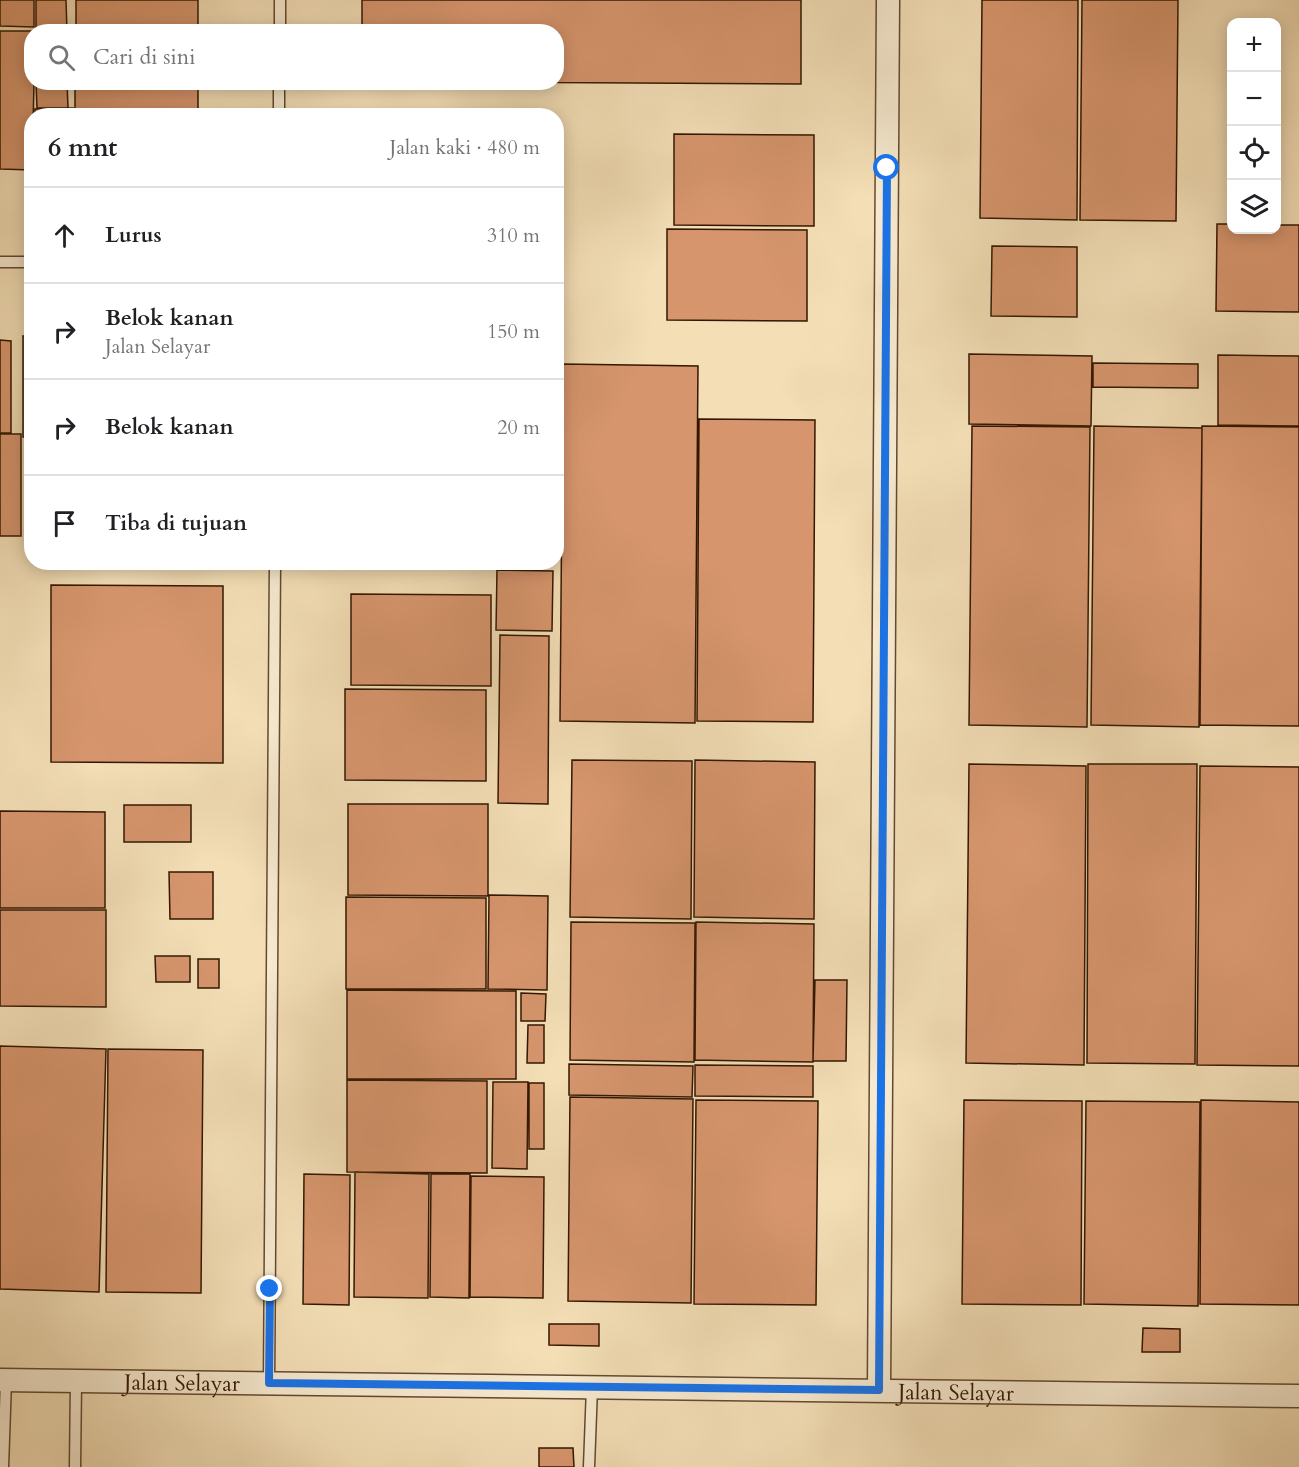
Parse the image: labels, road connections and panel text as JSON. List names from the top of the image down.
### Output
{
  "streets": {
    "street": ["Jalan Selayar"]
  },
  "page": {
    "map_buttons": ["+", "−"],
    "search": "Cari di sini",
    "heading": ["6 mnt", "Jalan kaki · 480 m"],
    "list": [
      ["Lurus", "310 m"],
      ["Belok kanan", "Jalan Selayar", "150 m"],
      ["Belok kanan", "20 m"],
      "Tiba di tujuan"
    ]
  }
}
